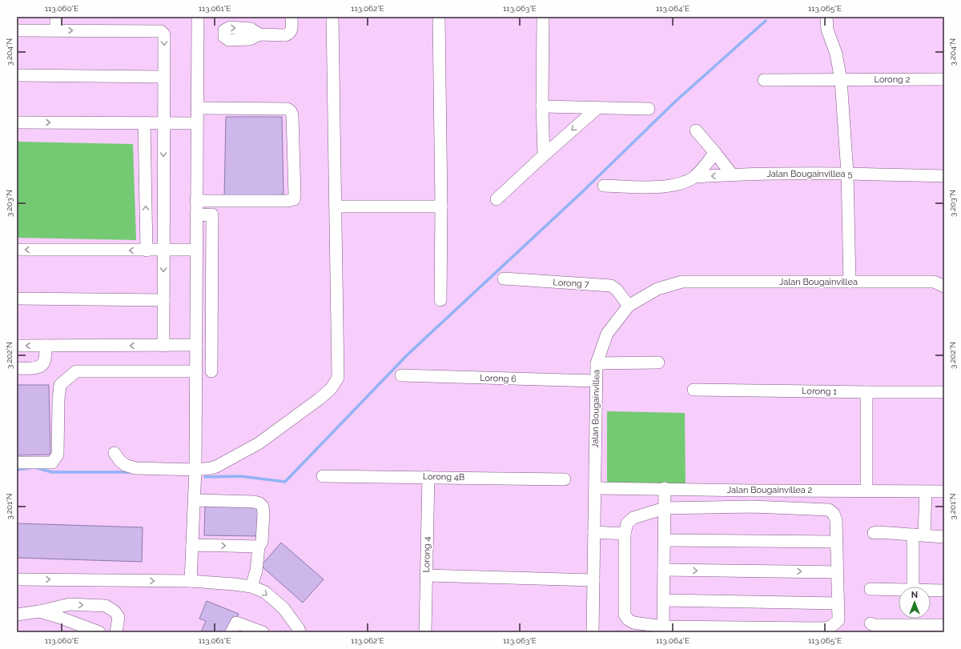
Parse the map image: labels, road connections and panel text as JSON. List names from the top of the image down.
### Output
{
  "streets": {
    "street": [
      "Lorong 2",
      "Jalan Bougainvillea 5",
      "Jalan Bougainvillea",
      "Lorong 7",
      "Lorong 6",
      "Lorong 1",
      "Lorong 4B",
      "Jalan Bougainvillea 2",
      "Lorong 4"
    ]
  },
  "crossings": [
    ["Jalan Bougainvillea", "Lorong 7"],
    ["Jalan Bougainvillea", "Lorong 6"],
    ["Jalan Bougainvillea", "Jalan Bougainvillea 2"],
    ["Lorong 4B", "Lorong 4"]
  ],
  "north": "top",
  "coordinates": [
    "113.060°E",
    "113.061°E",
    "113.062°E",
    "113.063°E",
    "113.064°E",
    "113.065°E",
    "3.204°N",
    "3.203°N",
    "3.202°N",
    "3.201°N"
  ]
}
